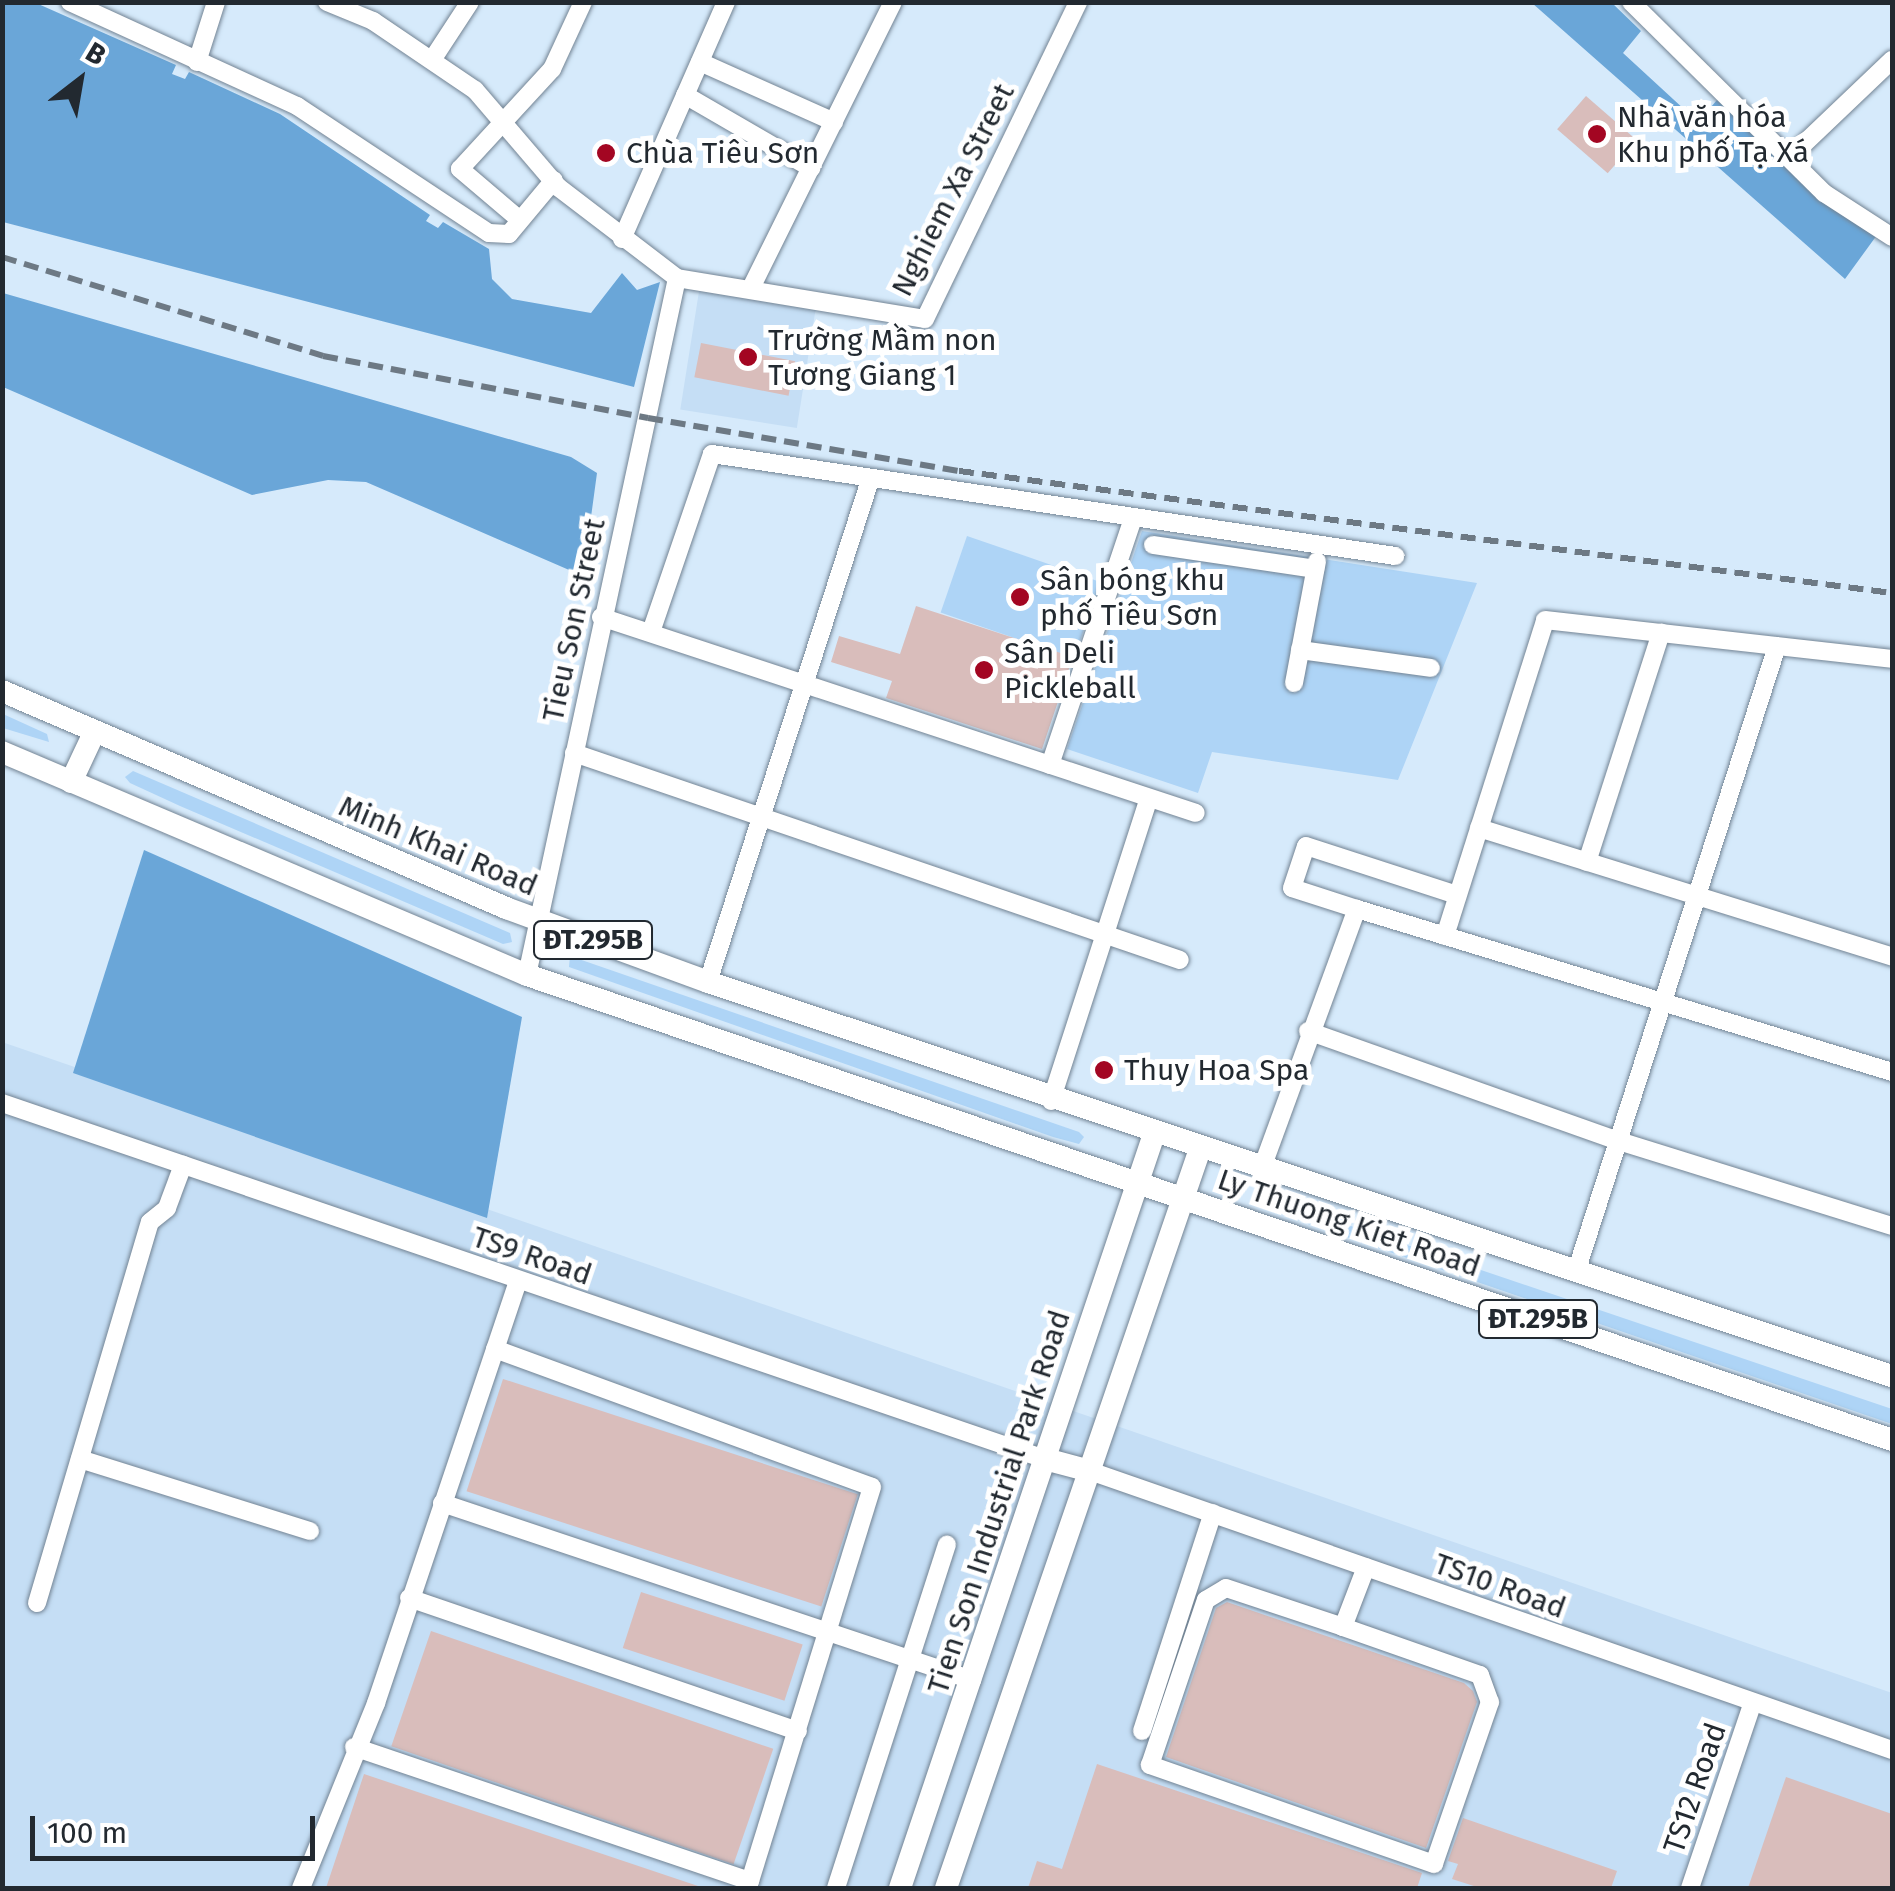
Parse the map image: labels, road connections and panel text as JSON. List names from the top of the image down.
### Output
{
  "streets": {
    "main road": [
      "Minh Khai Road",
      "ĐT.295B",
      "Ly Thuong Kiet Road",
      "Tien Son Industrial Park Road"
    ],
    "street": [
      "Nghiem Xa Street",
      "Tieu Son Street",
      "TS9 Road",
      "TS10 Road",
      "TS12 Road"
    ]
  },
  "crossings": [
    ["Nghiem Xa Street", "Tieu Son Street"],
    ["Tieu Son Street", "Minh Khai Road"],
    ["Tieu Son Street", "ĐT.295B"],
    ["Minh Khai Road", "Ly Thuong Kiet Road"],
    ["Minh Khai Road", "Tien Son Industrial Park Road"],
    ["ĐT.295B", "Ly Thuong Kiet Road"],
    ["ĐT.295B", "Tien Son Industrial Park Road"],
    ["TS9 Road", "Tien Son Industrial Park Road"],
    ["TS10 Road", "TS12 Road"]
  ],
  "places": [
    "Nhà văn hóa Khu phố Tạ Xá",
    "Chùa Tiêu Sơn",
    "Trường Mầm non Tương Giang 1",
    "Sân bóng khu phố Tiêu Sơn",
    "Sân Deli Pickleball",
    "Thuy Hoa Spa"
  ],
  "scale_bar": "100 m",
  "north": "top right"
}
